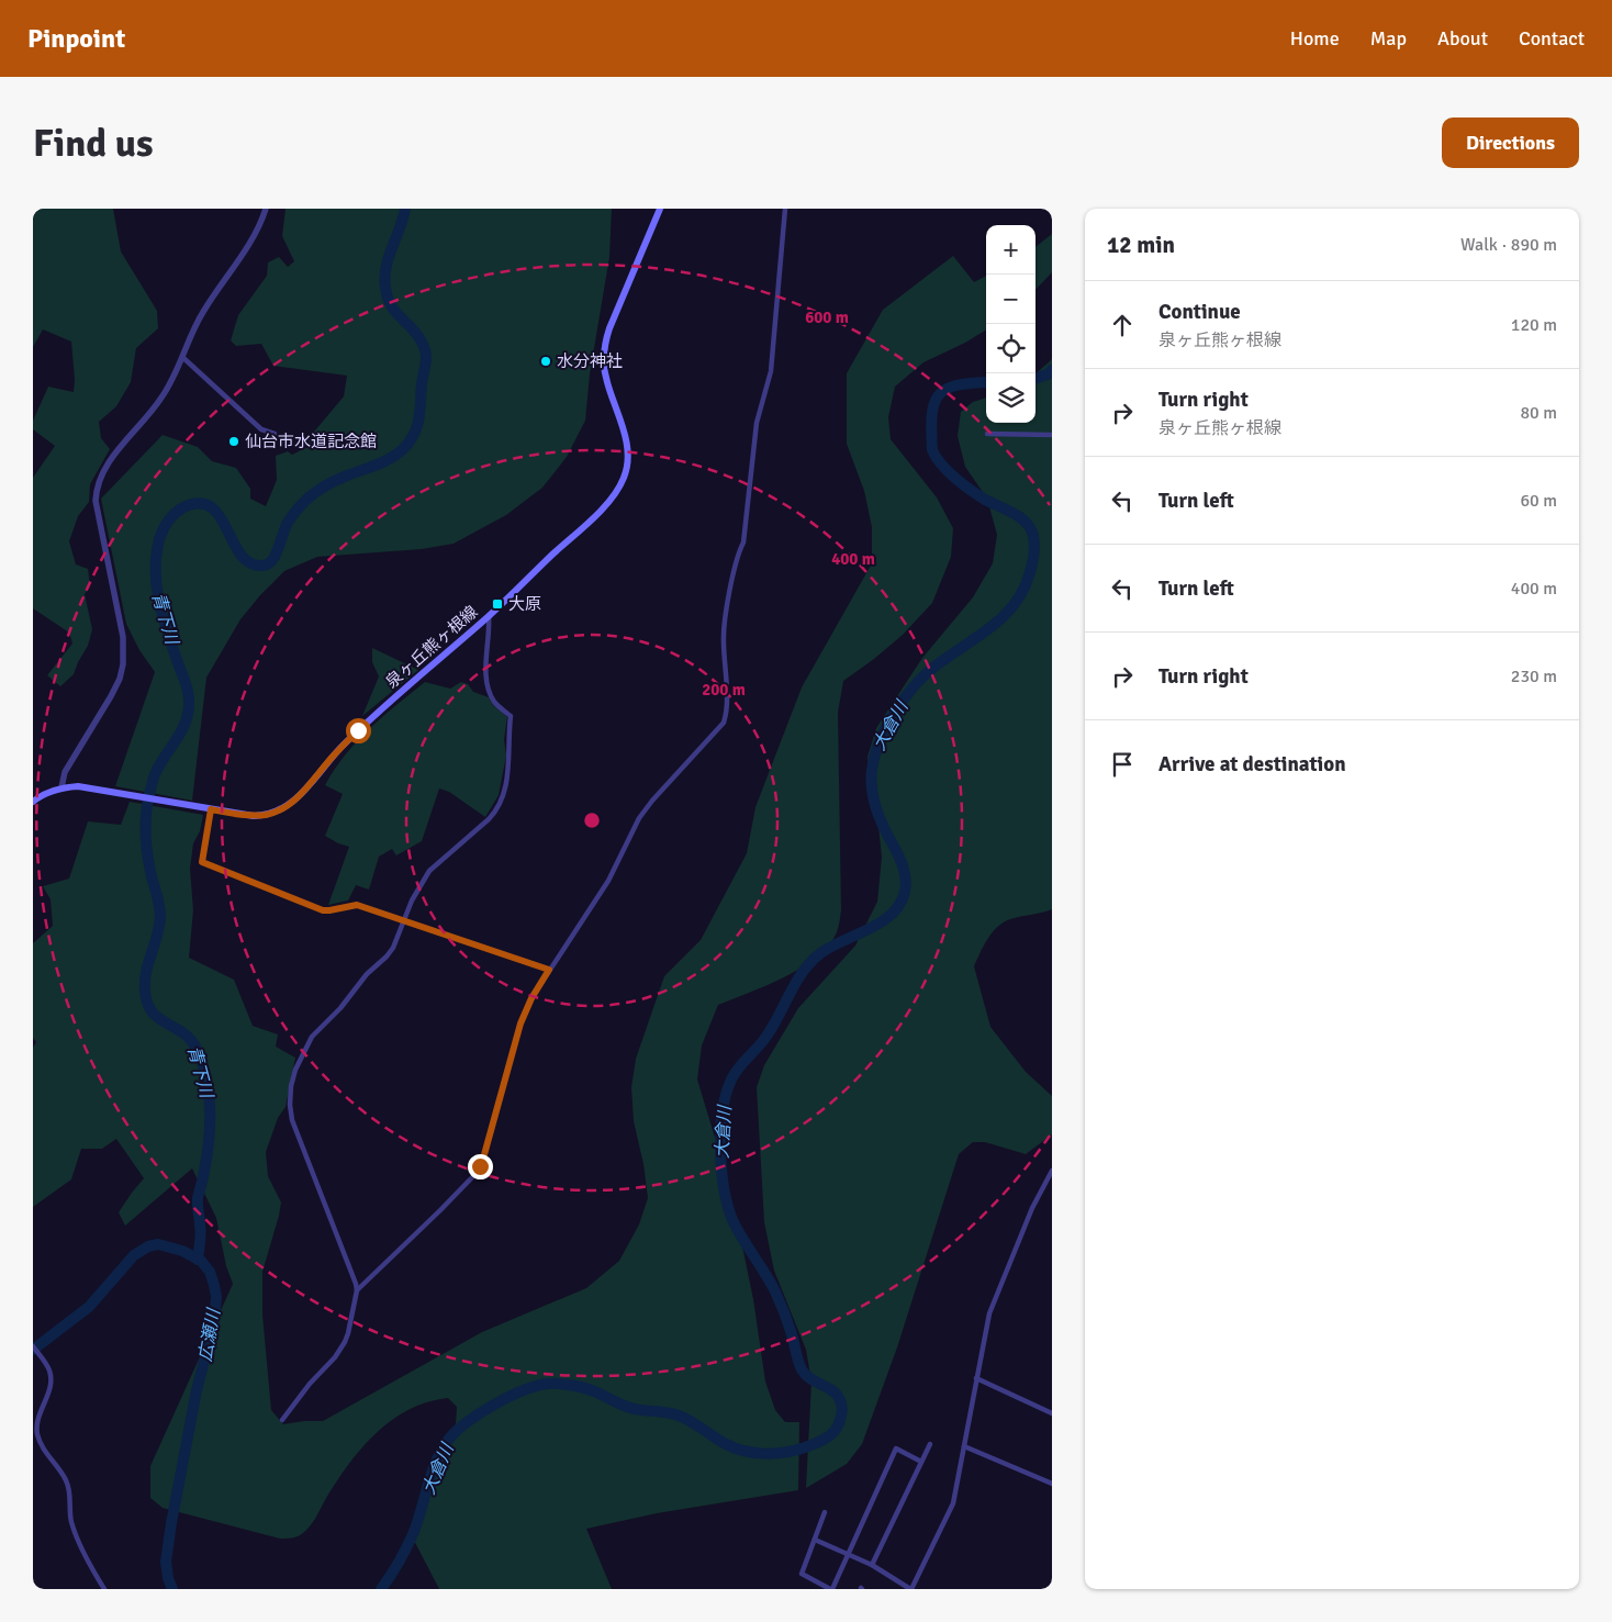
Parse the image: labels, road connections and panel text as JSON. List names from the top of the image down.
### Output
{
  "streets": {
    "main road": ["泉ヶ丘熊ヶ根線"]
  },
  "water": ["青下川", "大倉川", "広瀬川"],
  "places": {
    "other": ["水分神社", "仙台市水道記念館"],
    "transit": ["大原"]
  },
  "page": {
    "header": "Pinpoint",
    "nav": [
      "Home",
      "Map",
      "About",
      "Contact"
    ],
    "buttons": "Directions",
    "title": "Find us",
    "heading": ["12 min", "Walk · 890 m"],
    "map_buttons": ["+", "−"],
    "list": [
      ["Continue", "泉ヶ丘熊ヶ根線", "120 m"],
      ["Turn right", "泉ヶ丘熊ヶ根線", "80 m"],
      ["Turn left", "60 m"],
      ["Turn left", "400 m"],
      ["Turn right", "230 m"],
      "Arrive at destination"
    ]
  },
  "rings": ["600 m", "400 m", "200 m"]
}
